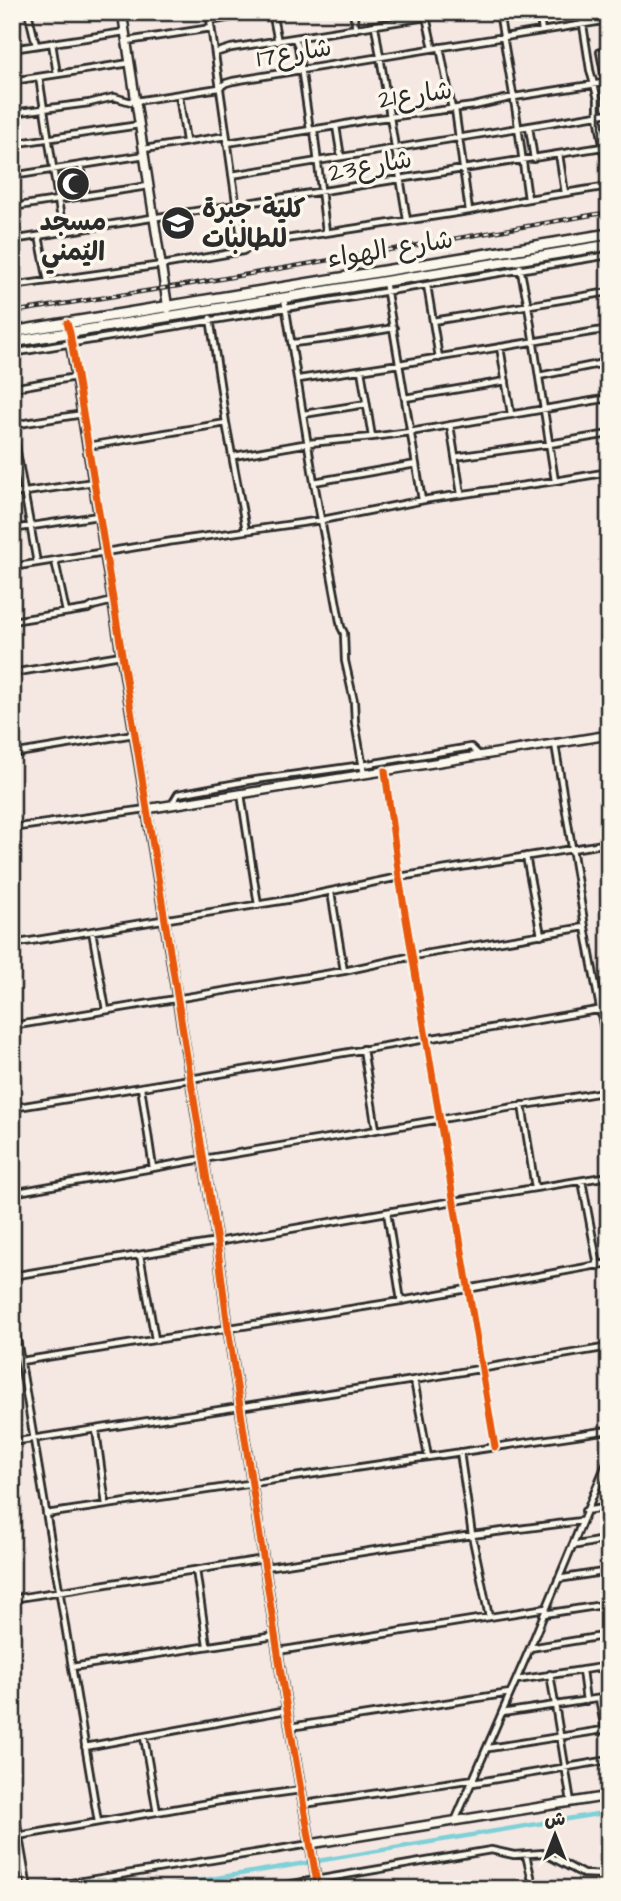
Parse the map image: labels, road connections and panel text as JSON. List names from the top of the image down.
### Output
{
  "streets": {
    "highway": ["شارع الهواء"],
    "street": ["شارع17", "شارع21", "شارع23"]
  },
  "places": {
    "mosque": ["مسجد اليُمني"],
    "school or university": ["كلية جبرة للطالبات"]
  },
  "north": "top"
}
